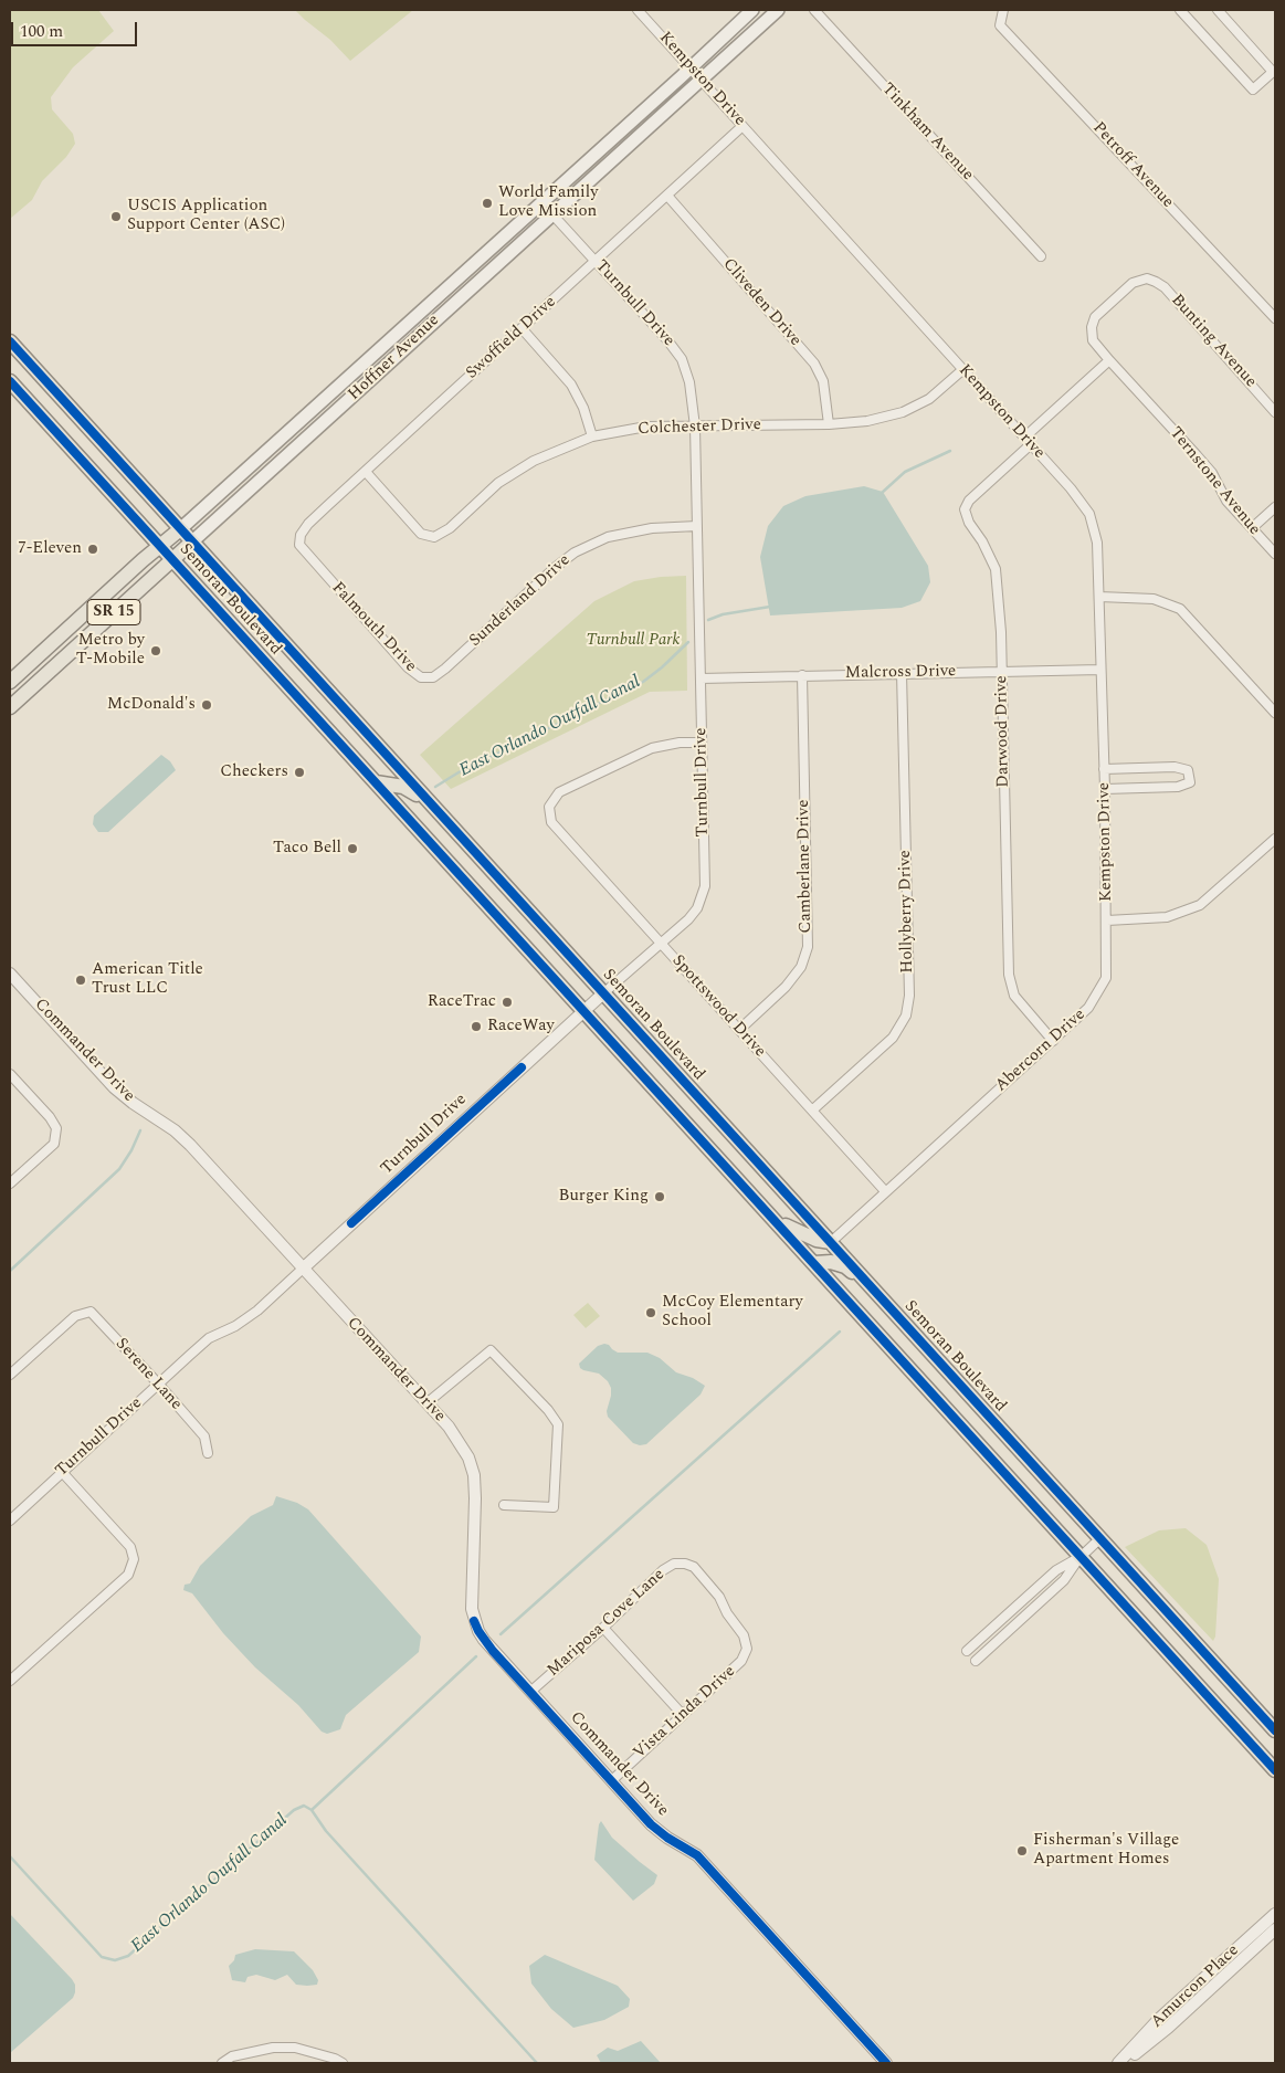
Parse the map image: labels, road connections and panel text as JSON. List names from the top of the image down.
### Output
{
  "streets": {
    "main road": ["Hoffner Avenue", "Semoran Boulevard", "SR 15"],
    "street": [
      "Kempston Drive",
      "Tinkham Avenue",
      "Petroff Avenue",
      "Cliveden Drive",
      "Turnbull Drive",
      "Swoffield Drive",
      "Bunting Avenue",
      "Colchester Drive",
      "Ternstone Avenue",
      "Sunderland Drive",
      "Falmouth Drive",
      "Malcross Drive",
      "Darwood Drive",
      "Camberlane Drive",
      "Hollyberry Drive",
      "Spottswood Drive",
      "Commander Drive",
      "Abercorn Drive",
      "Serene Lane",
      "Mariposa Cove Lane",
      "Vista Linda Drive",
      "Amurcon Place"
    ]
  },
  "crossings": [
    ["Kempston Drive", "Swoffield Drive"],
    ["Kempston Drive", "Hoffner Avenue"],
    ["Kempston Drive", "Colchester Drive"],
    ["Kempston Drive", "Malcross Drive"],
    ["Kempston Drive", "Darwood Drive"],
    ["Kempston Drive", "Abercorn Drive"],
    ["Cliveden Drive", "Swoffield Drive"],
    ["Cliveden Drive", "Colchester Drive"],
    ["Turnbull Drive", "Swoffield Drive"],
    ["Turnbull Drive", "Hoffner Avenue"],
    ["Turnbull Drive", "Colchester Drive"],
    ["Turnbull Drive", "Semoran Boulevard"],
    ["Turnbull Drive", "Sunderland Drive"],
    ["Turnbull Drive", "Malcross Drive"],
    ["Turnbull Drive", "Spottswood Drive"],
    ["Turnbull Drive", "Commander Drive"],
    ["Turnbull Drive", "Serene Lane"],
    ["Swoffield Drive", "Colchester Drive"],
    ["Swoffield Drive", "Falmouth Drive"],
    ["Bunting Avenue", "Ternstone Avenue"],
    ["Hoffner Avenue", "Semoran Boulevard"],
    ["Ternstone Avenue", "Darwood Drive"],
    ["Semoran Boulevard", "Abercorn Drive"],
    ["Sunderland Drive", "Falmouth Drive"],
    ["Malcross Drive", "Darwood Drive"],
    ["Malcross Drive", "Camberlane Drive"],
    ["Malcross Drive", "Hollyberry Drive"],
    ["Darwood Drive", "Abercorn Drive"],
    ["Camberlane Drive", "Spottswood Drive"],
    ["Hollyberry Drive", "Spottswood Drive"],
    ["Spottswood Drive", "Abercorn Drive"],
    ["Commander Drive", "Mariposa Cove Lane"],
    ["Commander Drive", "Vista Linda Drive"],
    ["Mariposa Cove Lane", "Vista Linda Drive"]
  ],
  "water": ["East Orlando Outfall Canal"],
  "parks": ["Turnbull Park"],
  "places": [
    "World Family Love Mission",
    "USCIS Application Support Center (ASC)",
    "7-Eleven",
    "Metro by T-Mobile",
    "McDonald's",
    "Checkers",
    "Taco Bell",
    "American Title Trust LLC",
    "RaceTrac",
    "RaceWay",
    "Burger King",
    "McCoy Elementary School",
    "Fisherman's Village Apartment Homes"
  ],
  "scale_bar": "100 m"
}
